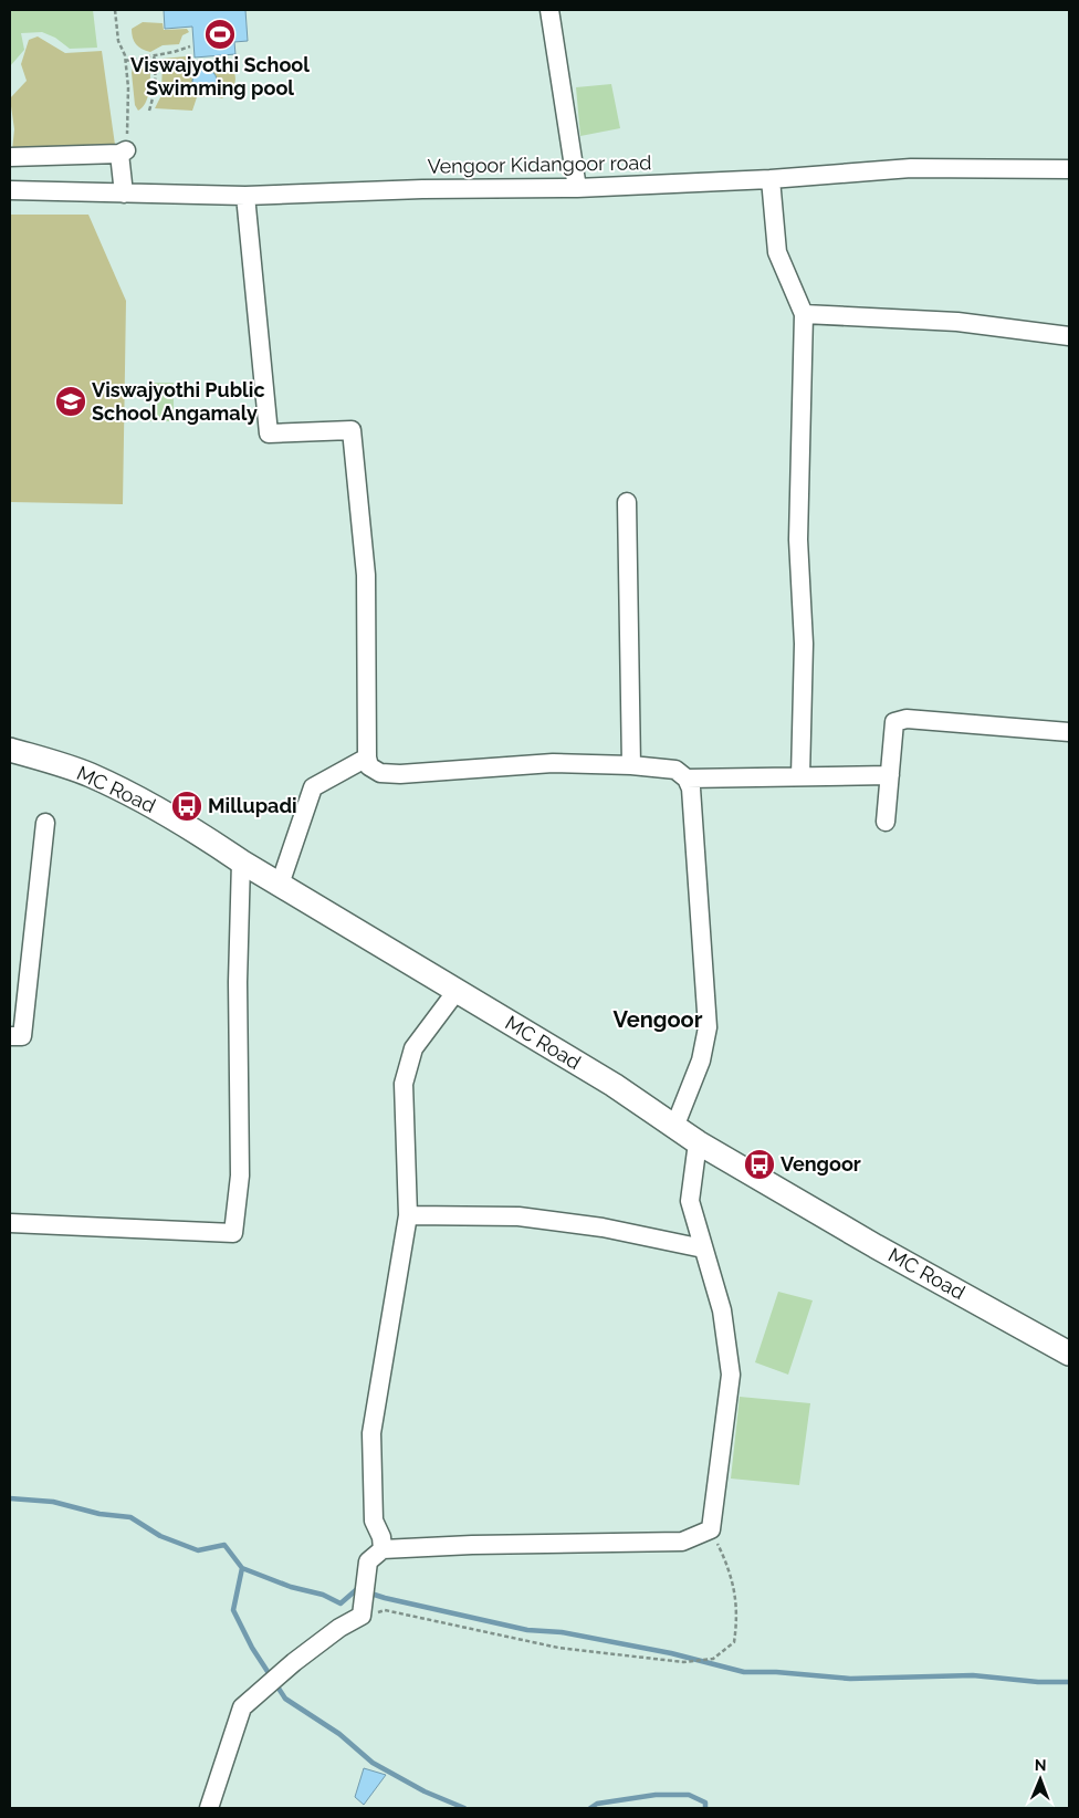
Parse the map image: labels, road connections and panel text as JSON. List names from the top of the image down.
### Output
{
  "streets": {
    "main road": ["MC Road"],
    "street": ["Vengoor Kidangoor road"]
  },
  "districts": ["Vengoor"],
  "places": {
    "sports": ["Viswajyothi School Swimming pool"],
    "school or university": ["Viswajyothi Public School Angamaly"],
    "bus stop": ["Millupadi", "Vengoor"]
  },
  "north": "top"
}
